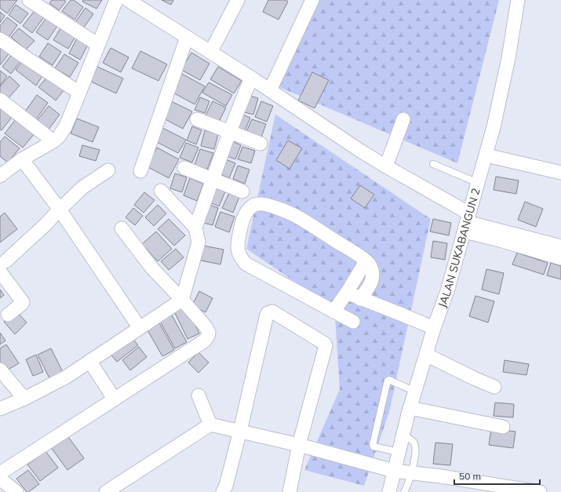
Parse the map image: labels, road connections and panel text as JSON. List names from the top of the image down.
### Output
{
  "streets": {
    "street": ["JALAN SUKABANGUN 2"]
  },
  "scale_bar": "50 m"
}
